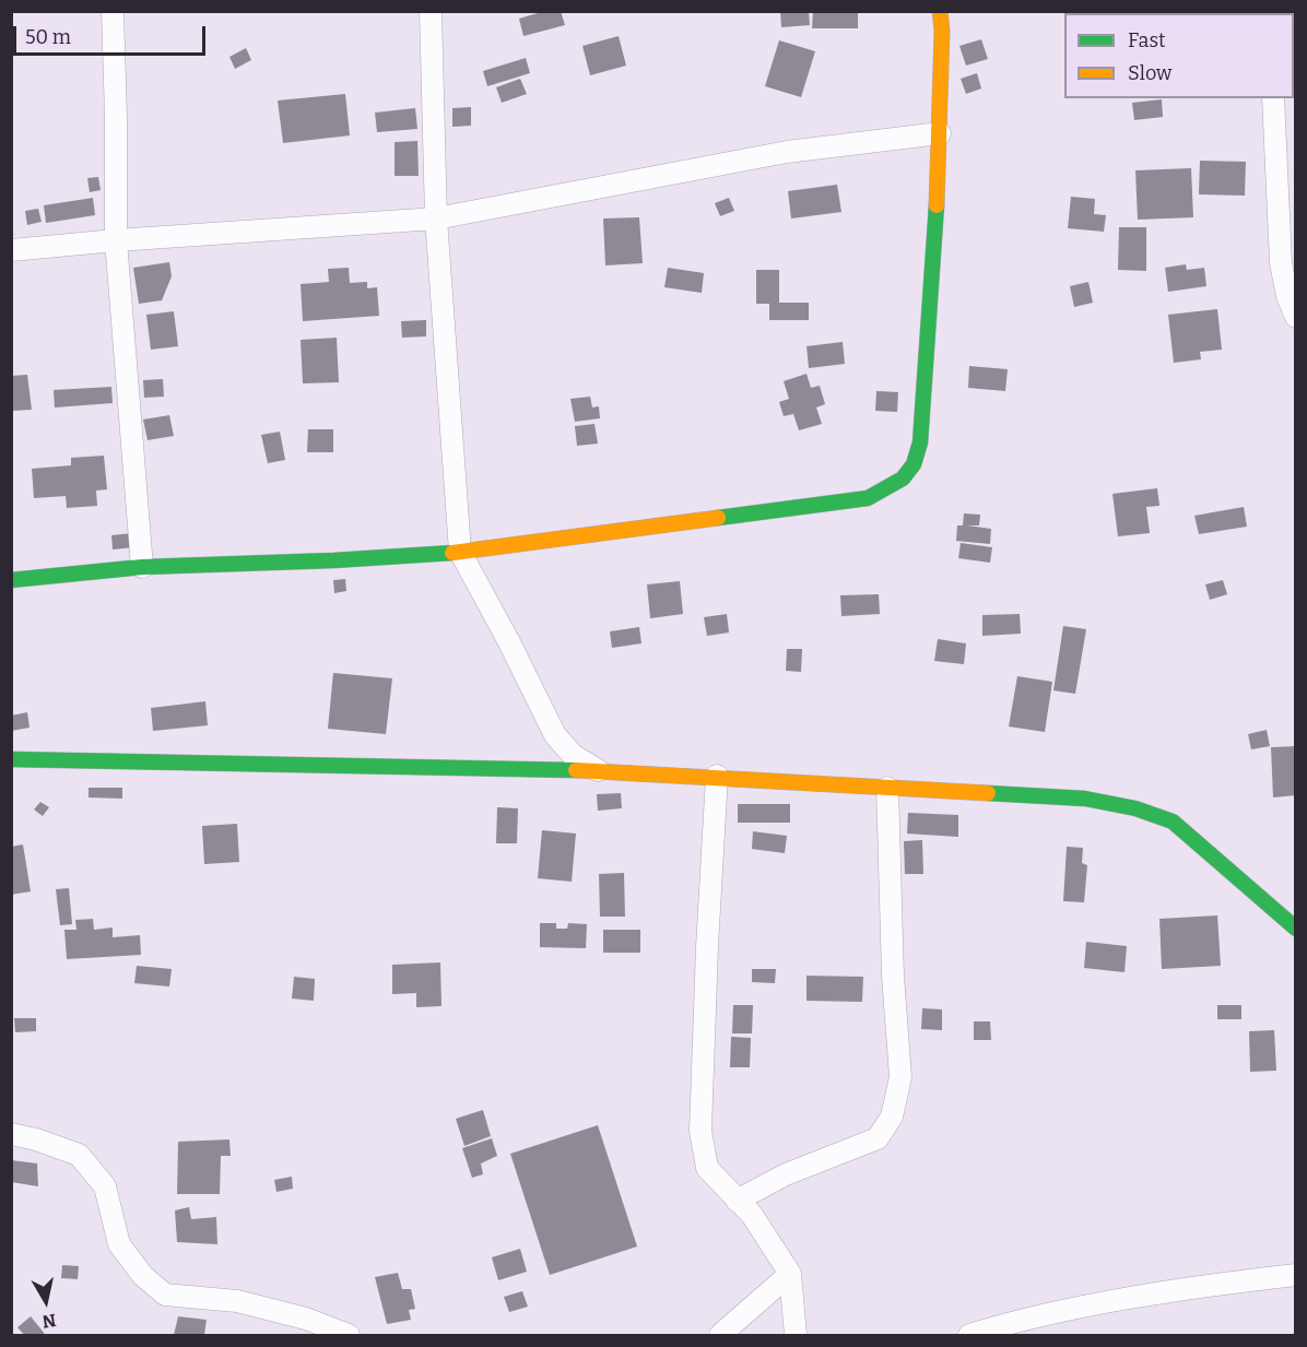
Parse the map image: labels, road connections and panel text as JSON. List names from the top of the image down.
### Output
{
  "legend": ["Fast", "Slow"],
  "scale_bar": "50 m",
  "north": "bottom"
}
